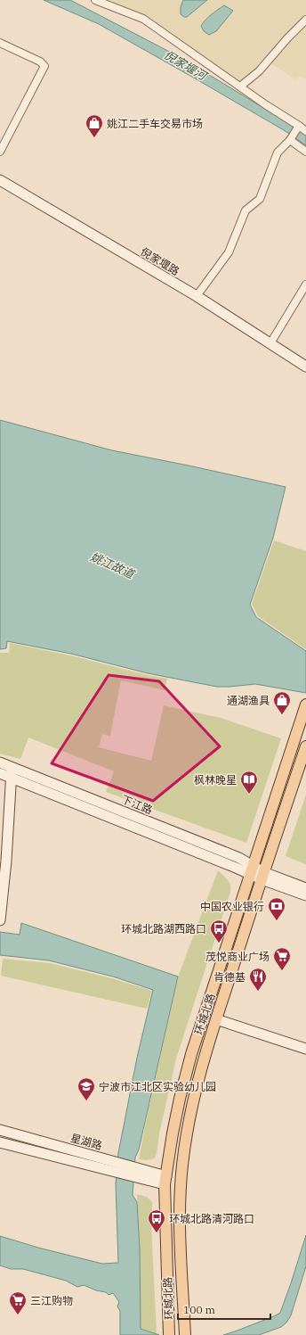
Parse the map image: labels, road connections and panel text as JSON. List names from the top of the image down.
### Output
{
  "streets": {
    "main road": [
      "倪家堰路",
      "下江路",
      "环城北路",
      "星湖路"
    ]
  },
  "crossings": [
    ["下江路", "环城北路"],
    ["环城北路", "星湖路"]
  ],
  "water": ["倪家堰河", "姚江故道"],
  "places": {
    "shop": ["姚江二手车交易市场", "通湖渔具"],
    "library": ["枫林晚星"],
    "bank": ["中国农业银行"],
    "bus stop": ["环城北路湖西路口", "环城北路清河路口"],
    "supermarket": ["茂悦商业广场", "三江购物"],
    "restaurant": ["肯德基"],
    "school or university": ["宁波市江北区实验幼儿园"]
  },
  "scale_bar": "100 m"
}
